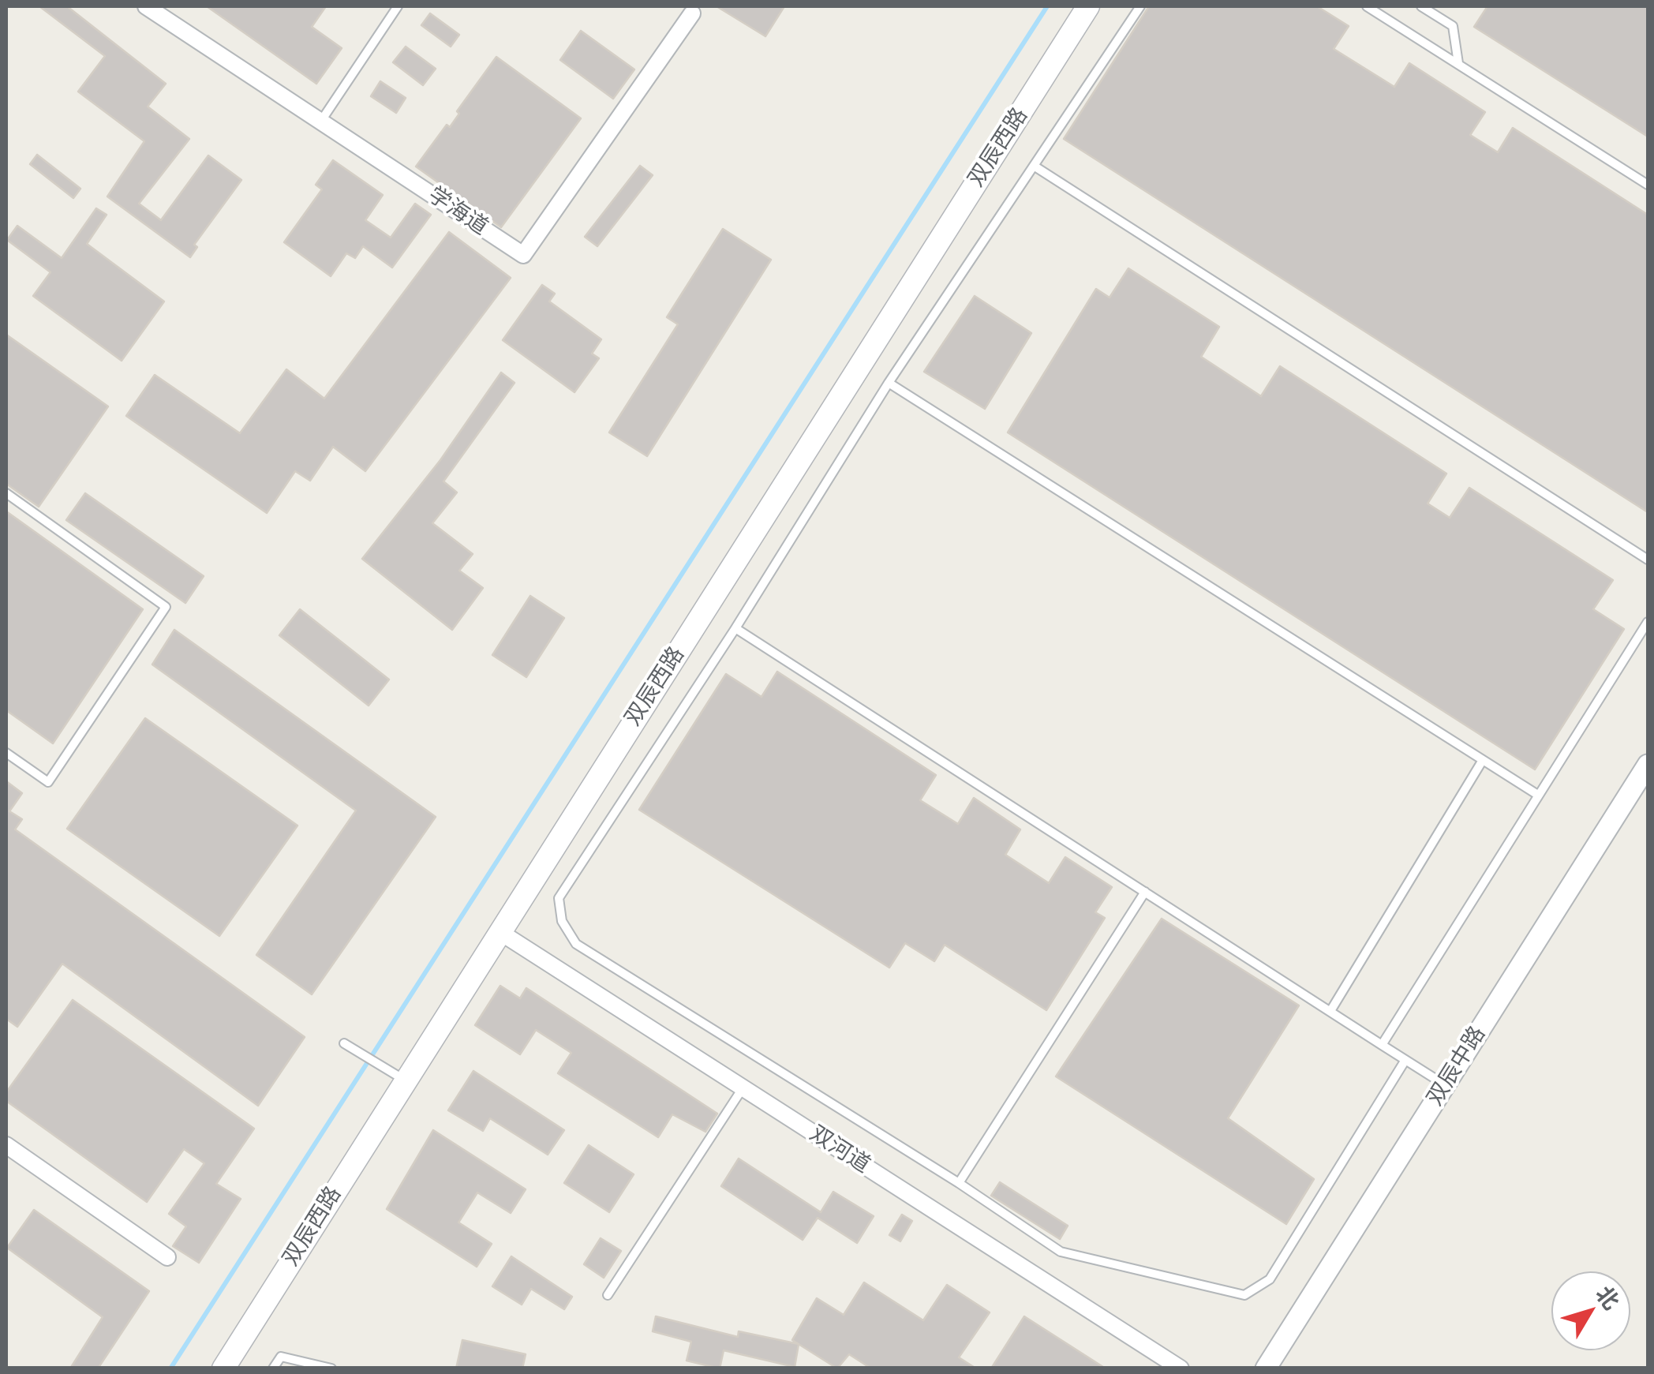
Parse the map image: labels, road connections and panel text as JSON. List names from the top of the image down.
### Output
{
  "streets": {
    "main road": ["双辰西路"],
    "street": ["学海道", "双辰中路", "双河道"]
  },
  "crossings": [
    ["双辰西路", "双河道"]
  ],
  "north": "top right"
}
